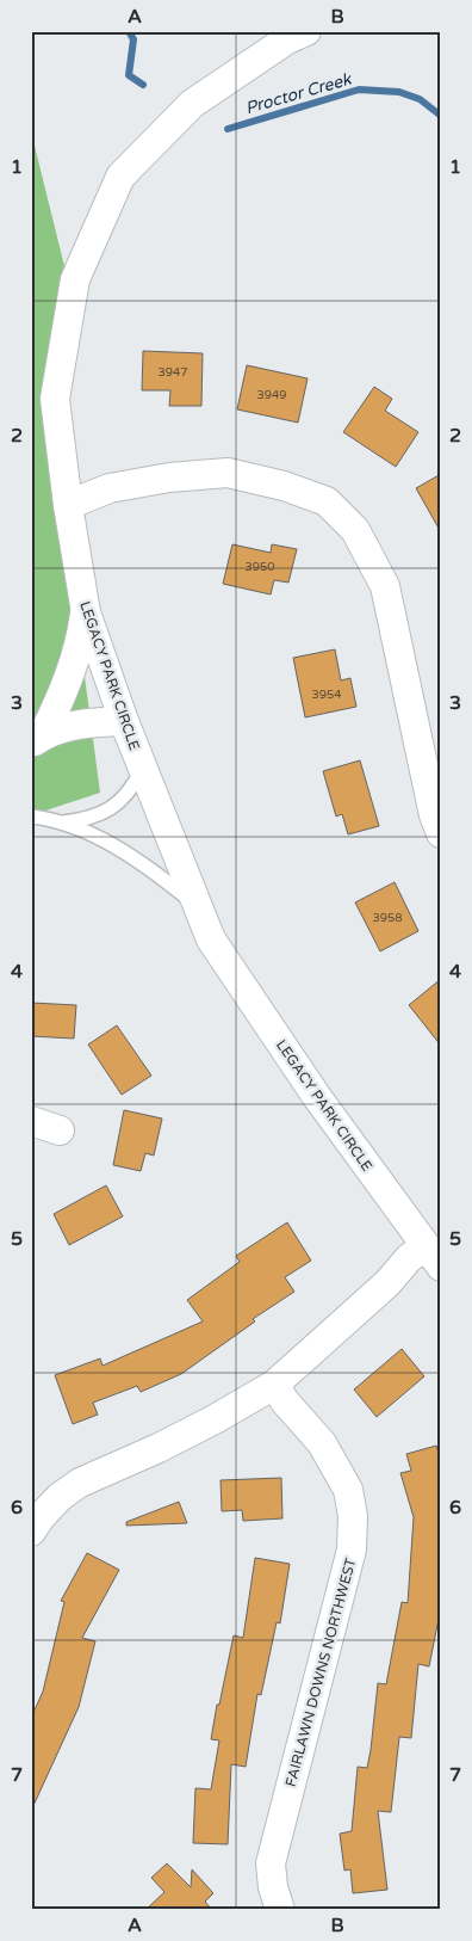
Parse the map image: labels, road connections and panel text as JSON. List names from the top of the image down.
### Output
{
  "streets": {
    "street": ["LEGACY PARK CIRCLE", "FAIRLAWN DOWNS NORTHWEST"]
  },
  "water": ["Proctor Creek"],
  "house_numbers": [
    "3947",
    "3949",
    "3950",
    "3954",
    "3958"
  ],
  "grid": {
    "columns": ["A", "B"],
    "rows": [
      "1",
      "2",
      "3",
      "4",
      "5",
      "6",
      "7"
    ]
  }
}
